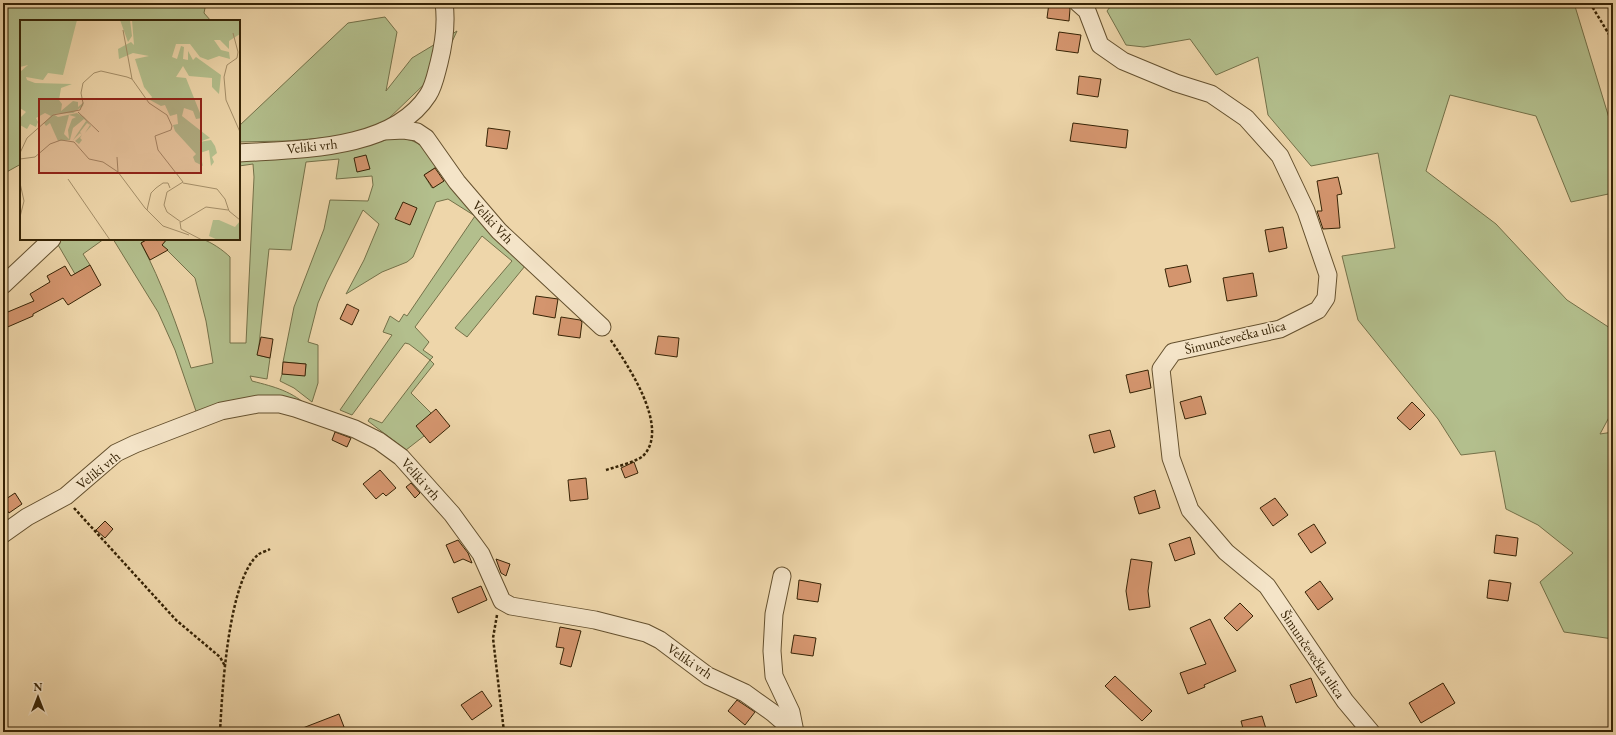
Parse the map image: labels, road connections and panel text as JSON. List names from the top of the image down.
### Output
{
  "streets": {
    "street": ["Veliki vrh", "Veliki Vrh", "Šimunčevečka ulica"]
  },
  "crossings": [
    ["Veliki vrh", "Veliki Vrh"]
  ],
  "north": "top"
}
